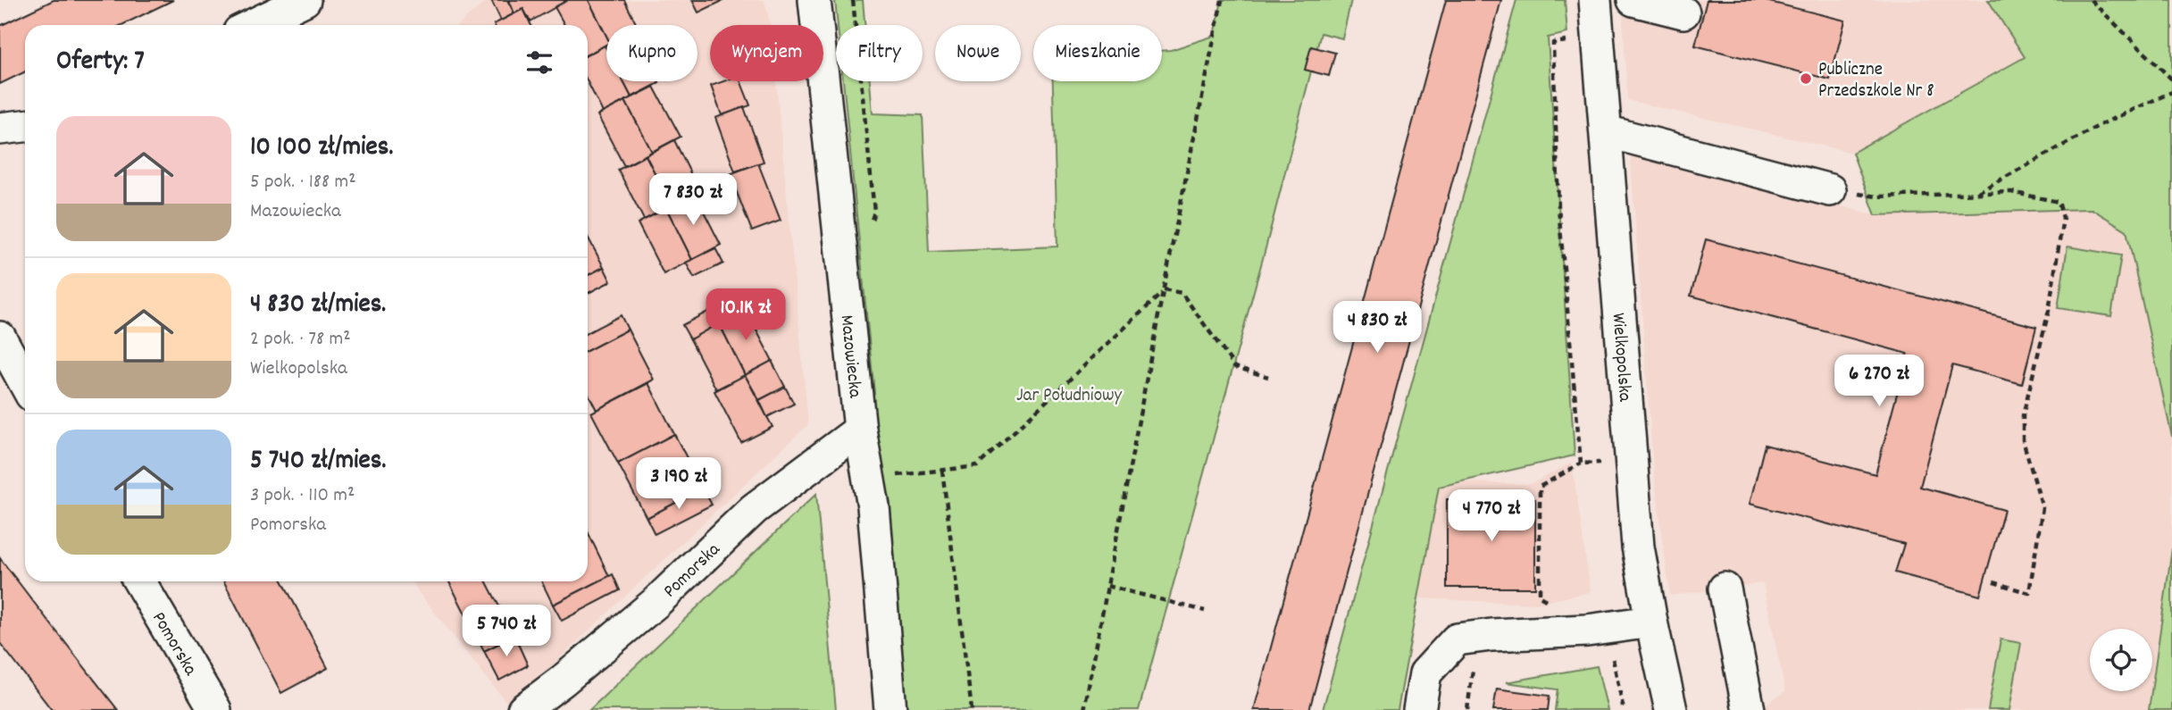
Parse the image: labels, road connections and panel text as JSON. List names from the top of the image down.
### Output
{
  "streets": {
    "street": ["Mazowiecka", "Wielkopolska", "Pomorska"]
  },
  "crossings": [
    ["Mazowiecka", "Pomorska"]
  ],
  "parks": ["Jar Południowy"],
  "places": ["Publiczne Przedszkole Nr 8"],
  "page": {
    "chip": [
      "Kupno",
      "Wynajem",
      "Filtry",
      "Nowe",
      "Mieszkanie"
    ],
    "heading": "Oferty: 7",
    "list": [
      {
        "name": "10 100 zł/mies.",
        "note": "5 pok. · 188 m² · Mazowiecka"
      },
      {
        "name": "4 830 zł/mies.",
        "note": "2 pok. · 78 m² · Wielkopolska"
      },
      {
        "name": "5 740 zł/mies.",
        "note": "3 pok. · 110 m² · Pomorska"
      }
    ],
    "price": [
      "7 830 zł",
      "10.1K zł",
      "4 830 zł",
      "6 270 zł",
      "3 190 zł",
      "4 770 zł",
      "5 740 zł"
    ]
  }
}
